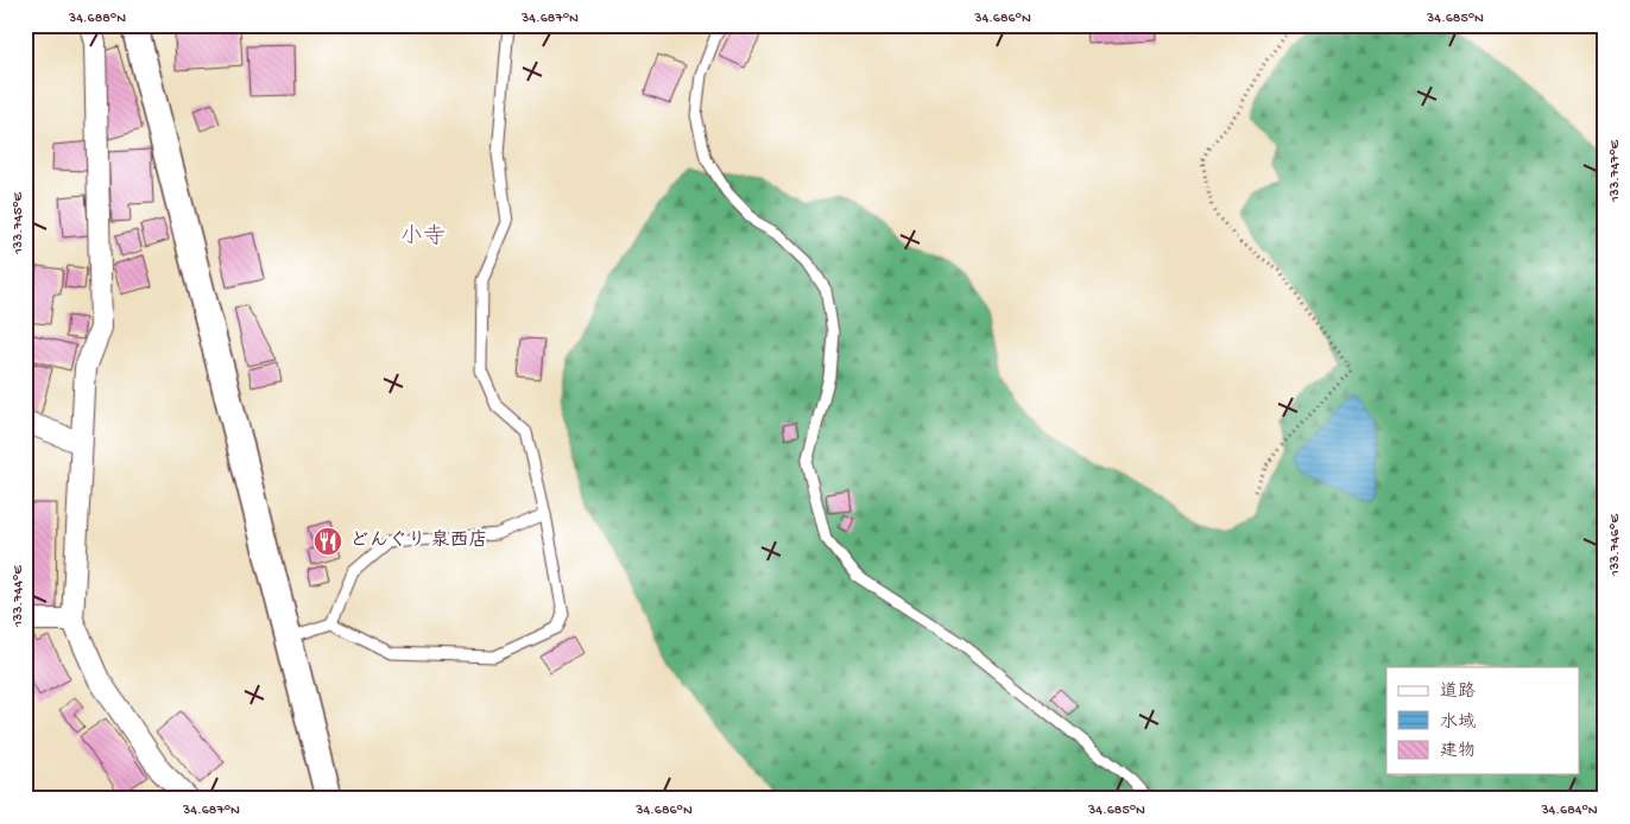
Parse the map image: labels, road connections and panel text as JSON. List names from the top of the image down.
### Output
{
  "districts": ["小寺"],
  "places": {
    "restaurant": ["どんぐり 泉西店"]
  },
  "legend": ["道路", "水域", "建物"],
  "coordinates": [
    "34.688°N",
    "34.687°N",
    "34.686°N",
    "34.685°N",
    "133.747°E",
    "133.745°E",
    "133.746°E",
    "133.744°E",
    "34.684°N"
  ]
}
